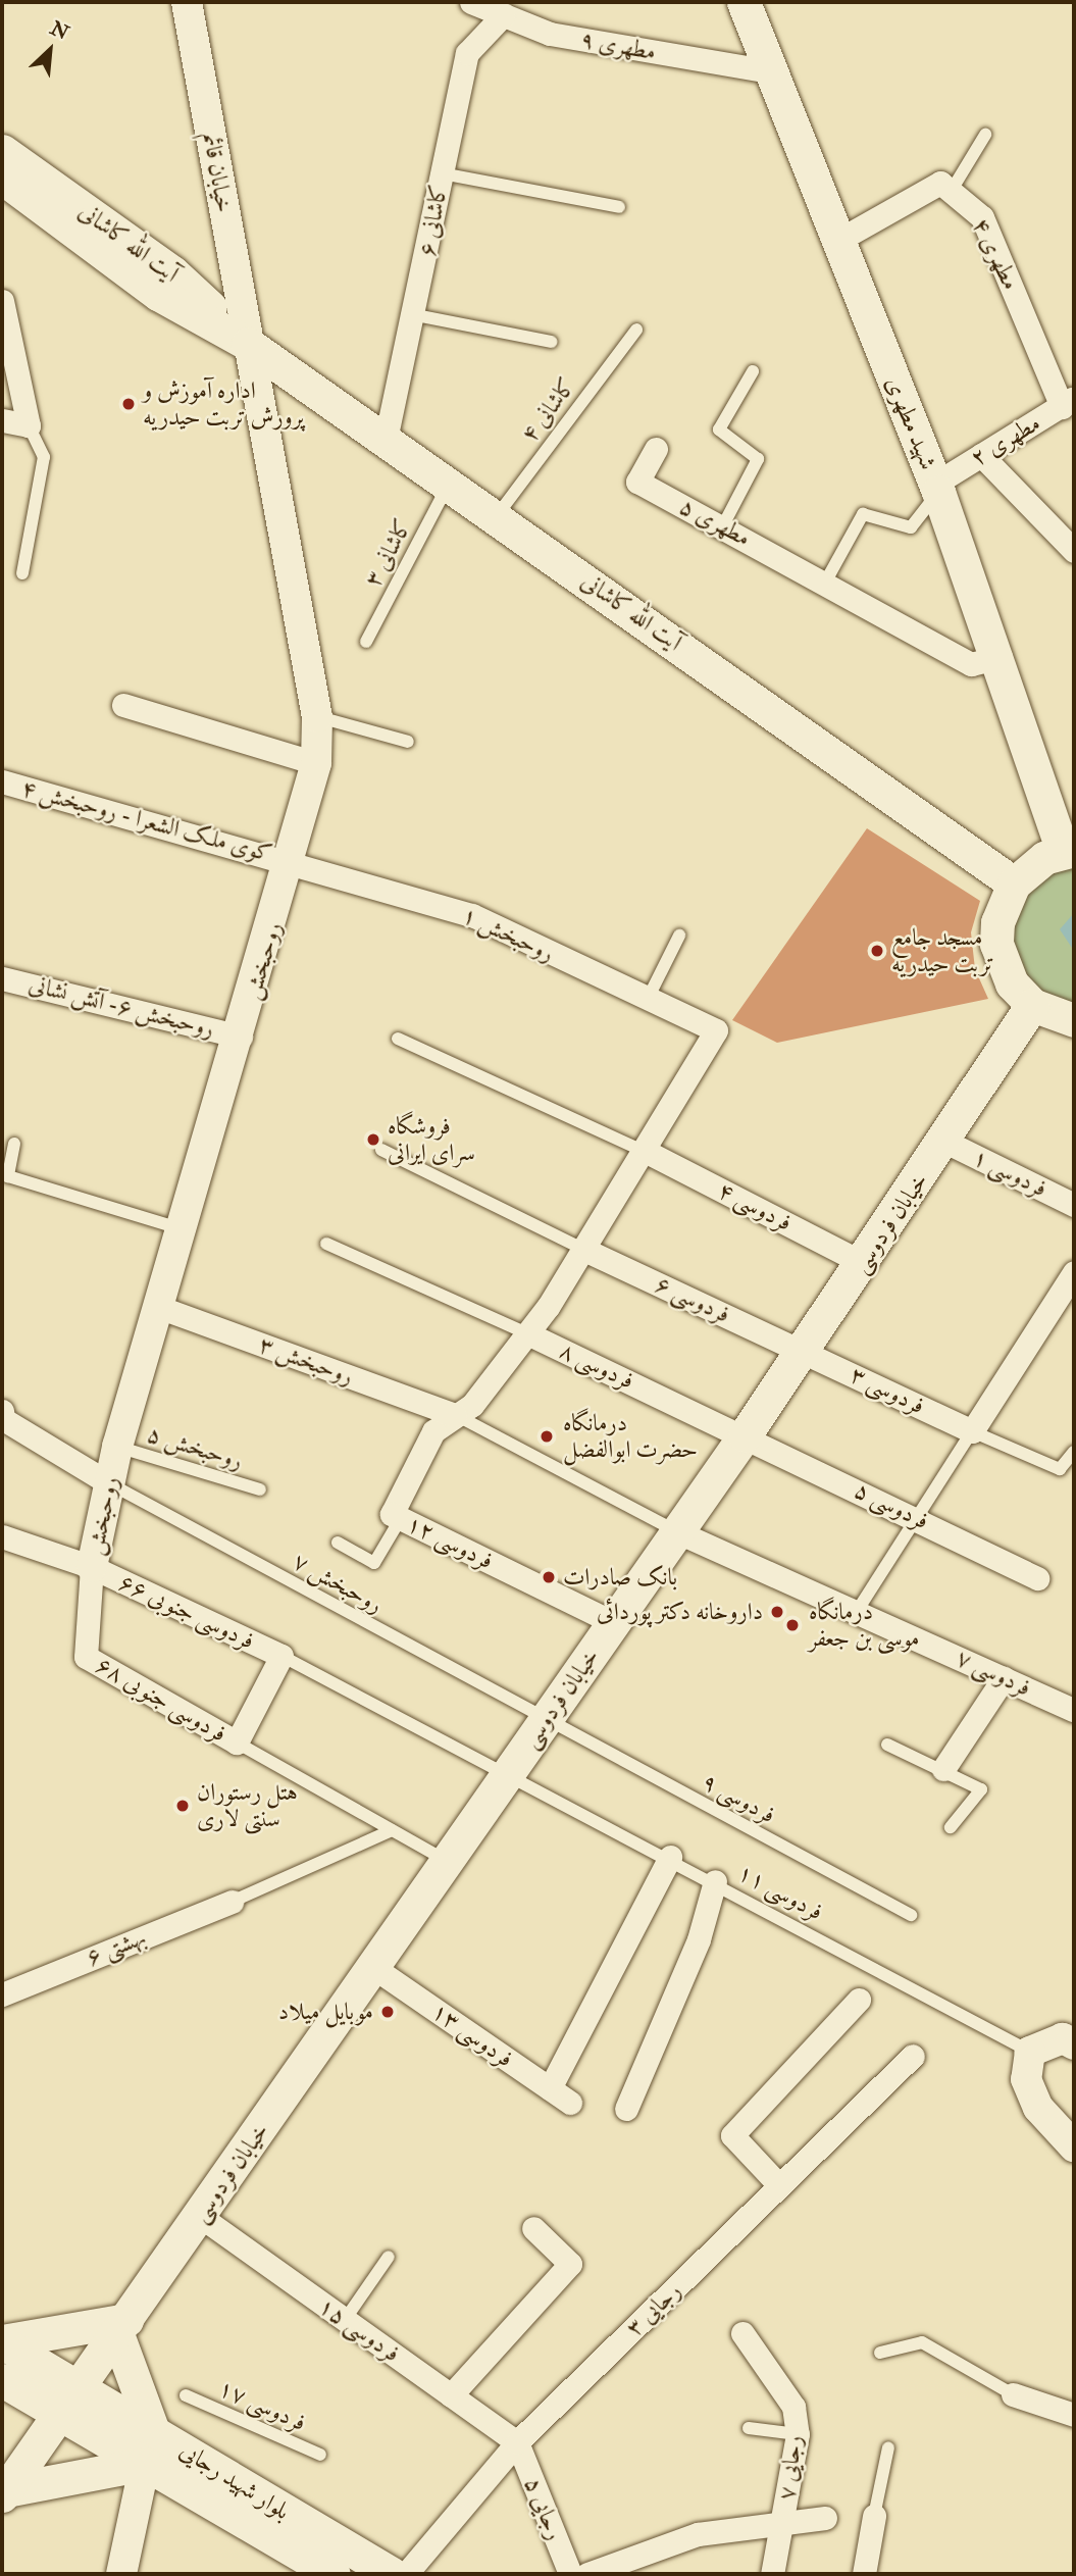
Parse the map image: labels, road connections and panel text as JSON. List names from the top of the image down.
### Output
{
  "streets": {
    "main road": [
      "آیت الله کاشانی",
      "شهید مطهری",
      "خیابان فردوسی",
      "بلوار شهید رجایی"
    ],
    "street": [
      "مطهری ۹",
      "خیابان قائم",
      "کاشانی ۶",
      "مطهری ۴",
      "مطهری ۲",
      "مطهری ۵",
      "کوی ملک الشعرا - روحبخش ۴",
      "روحبخش ۱",
      "روحبخش",
      "روحبخش ۶- آتش نشانی",
      "فردوسی ۱",
      "فردوسی ۴",
      "فردوسی ۶",
      "روحبخش ۳",
      "فردوسی ۸",
      "فردوسی ۳",
      "فردوسی ۵",
      "فردوسی ۱۲",
      "فردوسی جنوبی ۶۶",
      "فردوسی ۷",
      "فردوسی جنوبی ۶۸",
      "بهشتی ۶",
      "فردوسی ۱۳",
      "رجایی ۳",
      "فردوسی ۱۵",
      "رجایی ۷",
      "رجایی ۵"
    ],
    "lane": [
      "کاشانی ۴",
      "کاشانی ۳",
      "روحبخش ۵",
      "روحبخش ۷",
      "فردوسی ۹",
      "فردوسی ۱۱",
      "فردوسی ۱۷"
    ]
  },
  "crossings": [
    ["مطهری ۹", "کاشانی ۶"],
    ["مطهری ۹", "شهید مطهری"],
    ["خیابان قائم", "آیت الله کاشانی"],
    ["خیابان قائم", "روحبخش"],
    ["کاشانی ۶", "آیت الله کاشانی"],
    ["آیت الله کاشانی", "کاشانی ۴"],
    ["آیت الله کاشانی", "کاشانی ۳"],
    ["آیت الله کاشانی", "روحبخش"],
    ["مطهری ۴", "مطهری ۲"],
    ["شهید مطهری", "مطهری ۲"],
    ["شهید مطهری", "مطهری ۵"],
    ["کوی ملک الشعرا - روحبخش ۴", "روحبخش ۱"],
    ["کوی ملک الشعرا - روحبخش ۴", "روحبخش"],
    ["روحبخش ۱", "روحبخش"],
    ["روحبخش ۱", "فردوسی ۴"],
    ["روحبخش", "روحبخش ۶- آتش نشانی"],
    ["روحبخش", "روحبخش ۳"],
    ["روحبخش", "روحبخش ۵"],
    ["روحبخش", "روحبخش ۷"],
    ["روحبخش", "فردوسی جنوبی ۶۶"],
    ["روحبخش", "فردوسی جنوبی ۶۸"],
    ["فردوسی ۱", "خیابان فردوسی"],
    ["فردوسی ۴", "خیابان فردوسی"],
    ["خیابان فردوسی", "فردوسی ۶"],
    ["خیابان فردوسی", "فردوسی ۸"],
    ["خیابان فردوسی", "فردوسی ۳"],
    ["خیابان فردوسی", "فردوسی ۵"],
    ["خیابان فردوسی", "فردوسی ۱۲"],
    ["خیابان فردوسی", "روحبخش ۷"],
    ["خیابان فردوسی", "فردوسی ۷"],
    ["خیابان فردوسی", "فردوسی ۹"],
    ["خیابان فردوسی", "فردوسی ۱۱"],
    ["خیابان فردوسی", "فردوسی ۱۳"],
    ["خیابان فردوسی", "فردوسی ۱۵"],
    ["خیابان فردوسی", "بلوار شهید رجایی"],
    ["فردوسی ۶", "فردوسی ۳"],
    ["روحبخش ۳", "فردوسی ۱۲"],
    ["فردوسی ۸", "فردوسی ۵"],
    ["روحبخش ۷", "فردوسی ۹"],
    ["فردوسی جنوبی ۶۶", "فردوسی جنوبی ۶۸"],
    ["فردوسی جنوبی ۶۶", "فردوسی ۱۱"],
    ["رجایی ۳", "فردوسی ۱۵"],
    ["رجایی ۳", "رجایی ۵"],
    ["فردوسی ۱۵", "رجایی ۵"]
  ],
  "places": [
    "اداره آموزش و پرورش تربت حیدریه",
    "مسجد جامع تربت حیدریه",
    "فروشگاه سرای ایرانی",
    "درمانگاه حضرت ابوالفضل",
    "بانک صادرات",
    "داروخانه دکتر پوردائی",
    "درمانگاه موسی بن جعفر",
    "هتل رستوران سنتی لاری",
    "موبایل میلاد"
  ],
  "north": "top right"
}
